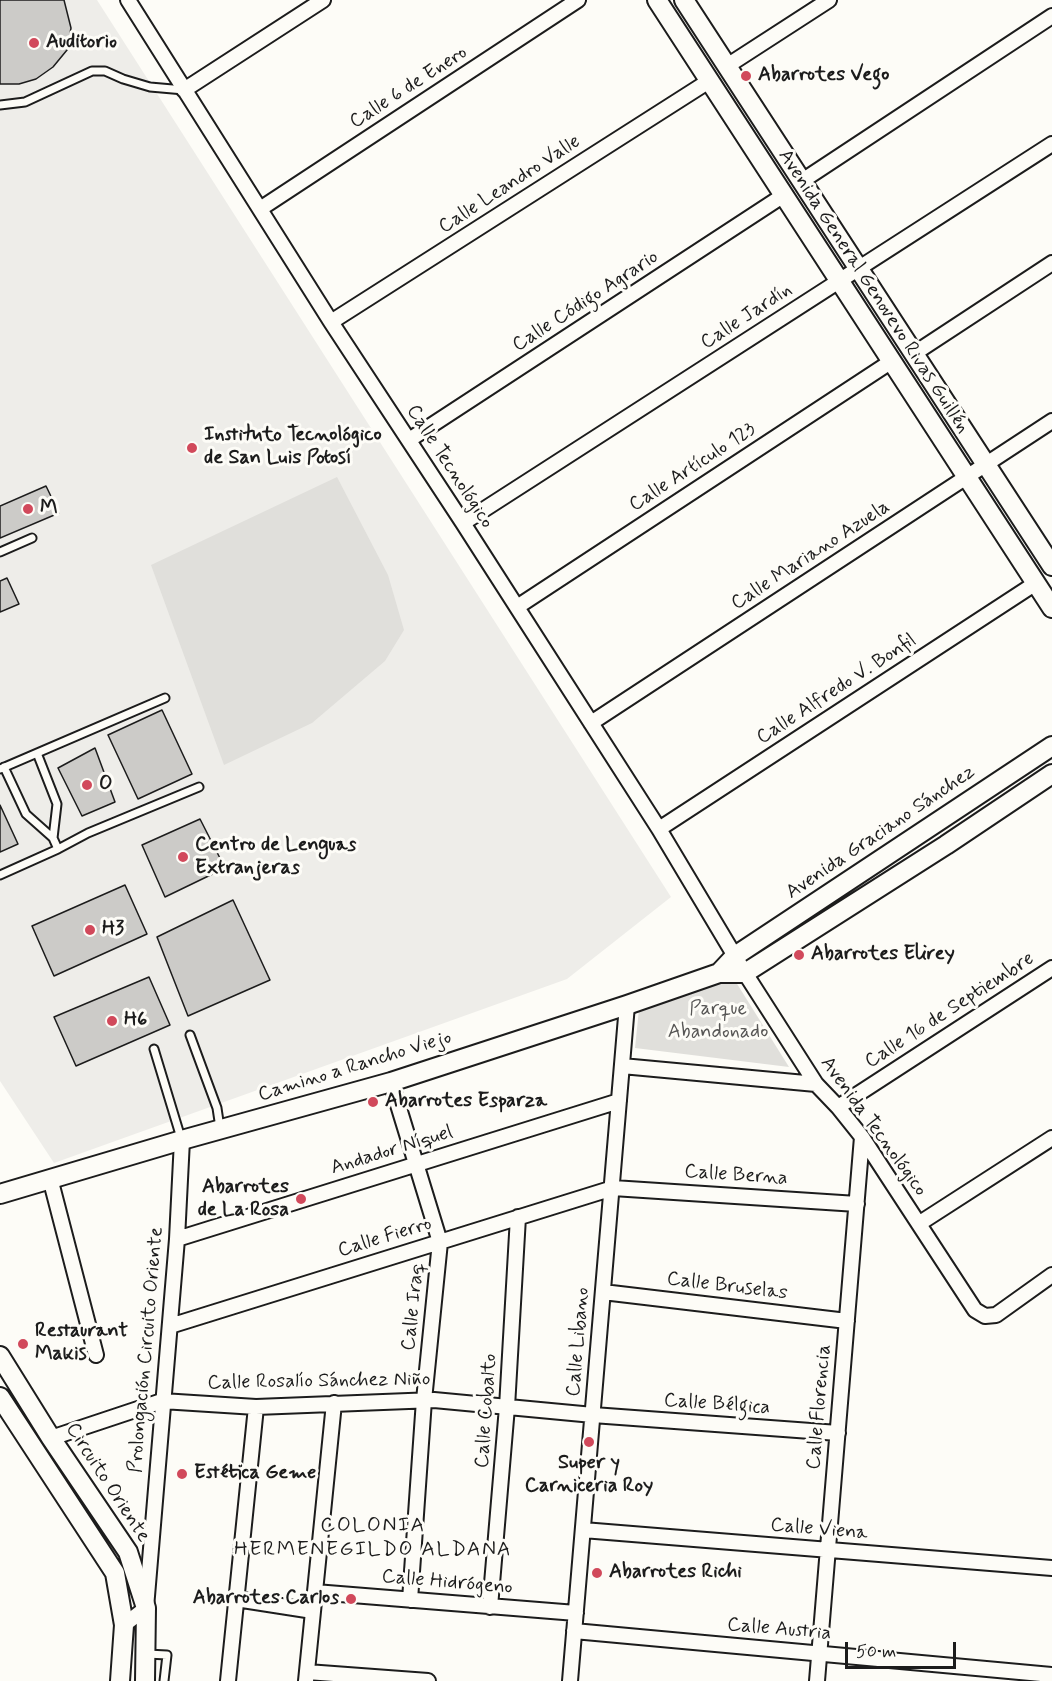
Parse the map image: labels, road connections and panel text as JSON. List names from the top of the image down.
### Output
{
  "streets": {
    "street": [
      "Calle 6 de Enero",
      "Calle Leandro Valle",
      "Avenida General Genovevo Rivas Guillén",
      "Calle Código Agrario",
      "Calle Jardín",
      "Calle Tecnológico",
      "Calle Artículo 123",
      "Calle Mariano Azuela",
      "Calle Alfredo V. Bonfil",
      "Avenida Graciano Sánchez",
      "Calle 16 de Septiembre",
      "Camino a Rancho Viejo",
      "Avenida Tecnológico",
      "Andador Níquel",
      "Calle Berna",
      "Calle Fierro",
      "Calle Bruselas",
      "Calle Iraq",
      "Calle Libano",
      "Prolongación Circuito Oriente",
      "Calle Rosalío Sánchez Niño",
      "Calle Bélgica",
      "Calle Florencia",
      "Calle Cobalto",
      "Circuito Oriente",
      "Calle Viena",
      "Calle Hidrógeno",
      "Calle Austria"
    ]
  },
  "crossings": [
    ["Calle 6 de Enero", "Calle Tecnológico"],
    ["Calle Leandro Valle", "Avenida General Genovevo Rivas Guillén"],
    ["Calle Leandro Valle", "Calle Tecnológico"],
    ["Avenida General Genovevo Rivas Guillén", "Calle Código Agrario"],
    ["Avenida General Genovevo Rivas Guillén", "Calle Jardín"],
    ["Avenida General Genovevo Rivas Guillén", "Calle Artículo 123"],
    ["Avenida General Genovevo Rivas Guillén", "Calle Mariano Azuela"],
    ["Avenida General Genovevo Rivas Guillén", "Calle Alfredo V. Bonfil"],
    ["Calle Código Agrario", "Calle Tecnológico"],
    ["Calle Jardín", "Calle Tecnológico"],
    ["Calle Tecnológico", "Calle Artículo 123"],
    ["Calle Tecnológico", "Calle Mariano Azuela"],
    ["Calle Tecnológico", "Calle Alfredo V. Bonfil"],
    ["Calle Tecnológico", "Avenida Graciano Sánchez"],
    ["Calle Tecnológico", "Camino a Rancho Viejo"],
    ["Calle Tecnológico", "Avenida Tecnológico"],
    ["Avenida Graciano Sánchez", "Camino a Rancho Viejo"],
    ["Avenida Graciano Sánchez", "Avenida Tecnológico"],
    ["Calle 16 de Septiembre", "Avenida Tecnológico"],
    ["Camino a Rancho Viejo", "Avenida Tecnológico"],
    ["Camino a Rancho Viejo", "Calle Iraq"],
    ["Camino a Rancho Viejo", "Calle Libano"],
    ["Camino a Rancho Viejo", "Prolongación Circuito Oriente"],
    ["Avenida Tecnológico", "Calle Florencia"],
    ["Andador Níquel", "Calle Iraq"],
    ["Andador Níquel", "Calle Libano"],
    ["Andador Níquel", "Prolongación Circuito Oriente"],
    ["Calle Berna", "Calle Fierro"],
    ["Calle Berna", "Calle Libano"],
    ["Calle Berna", "Calle Florencia"],
    ["Calle Fierro", "Calle Iraq"],
    ["Calle Fierro", "Calle Libano"],
    ["Calle Fierro", "Prolongación Circuito Oriente"],
    ["Calle Fierro", "Calle Cobalto"],
    ["Calle Bruselas", "Calle Libano"],
    ["Calle Bruselas", "Calle Florencia"],
    ["Calle Iraq", "Calle Rosalío Sánchez Niño"],
    ["Calle Iraq", "Calle Hidrógeno"],
    ["Calle Libano", "Calle Rosalío Sánchez Niño"],
    ["Calle Libano", "Calle Bélgica"],
    ["Calle Libano", "Calle Viena"],
    ["Calle Libano", "Calle Hidrógeno"],
    ["Calle Libano", "Calle Austria"],
    ["Prolongación Circuito Oriente", "Calle Rosalío Sánchez Niño"],
    ["Prolongación Circuito Oriente", "Circuito Oriente"],
    ["Calle Rosalío Sánchez Niño", "Calle Bélgica"],
    ["Calle Rosalío Sánchez Niño", "Calle Cobalto"],
    ["Calle Rosalío Sánchez Niño", "Circuito Oriente"],
    ["Calle Bélgica", "Calle Florencia"],
    ["Calle Florencia", "Calle Viena"],
    ["Calle Florencia", "Calle Austria"],
    ["Calle Cobalto", "Calle Hidrógeno"]
  ],
  "districts": ["COLONIA HERMENEGILDO ALDANA"],
  "parks": ["Parque Abandonado"],
  "places": [
    "Auditorio",
    "Abarrotes Vego",
    "Instituto Tecnológico de San Luis Potosí",
    "M",
    "O",
    "Centro de Lenguas Extranjeras",
    "H3",
    "Abarrotes Elirey",
    "H6",
    "Abarrotes Esparza",
    "Abarrotes de La Rosa",
    "Restaurant Makis",
    "Super y Carniceria Roy",
    "Estética Geme",
    "Abarrotes Richi",
    "Abarrotes Carlos"
  ],
  "scale_bar": "50 m"
}
